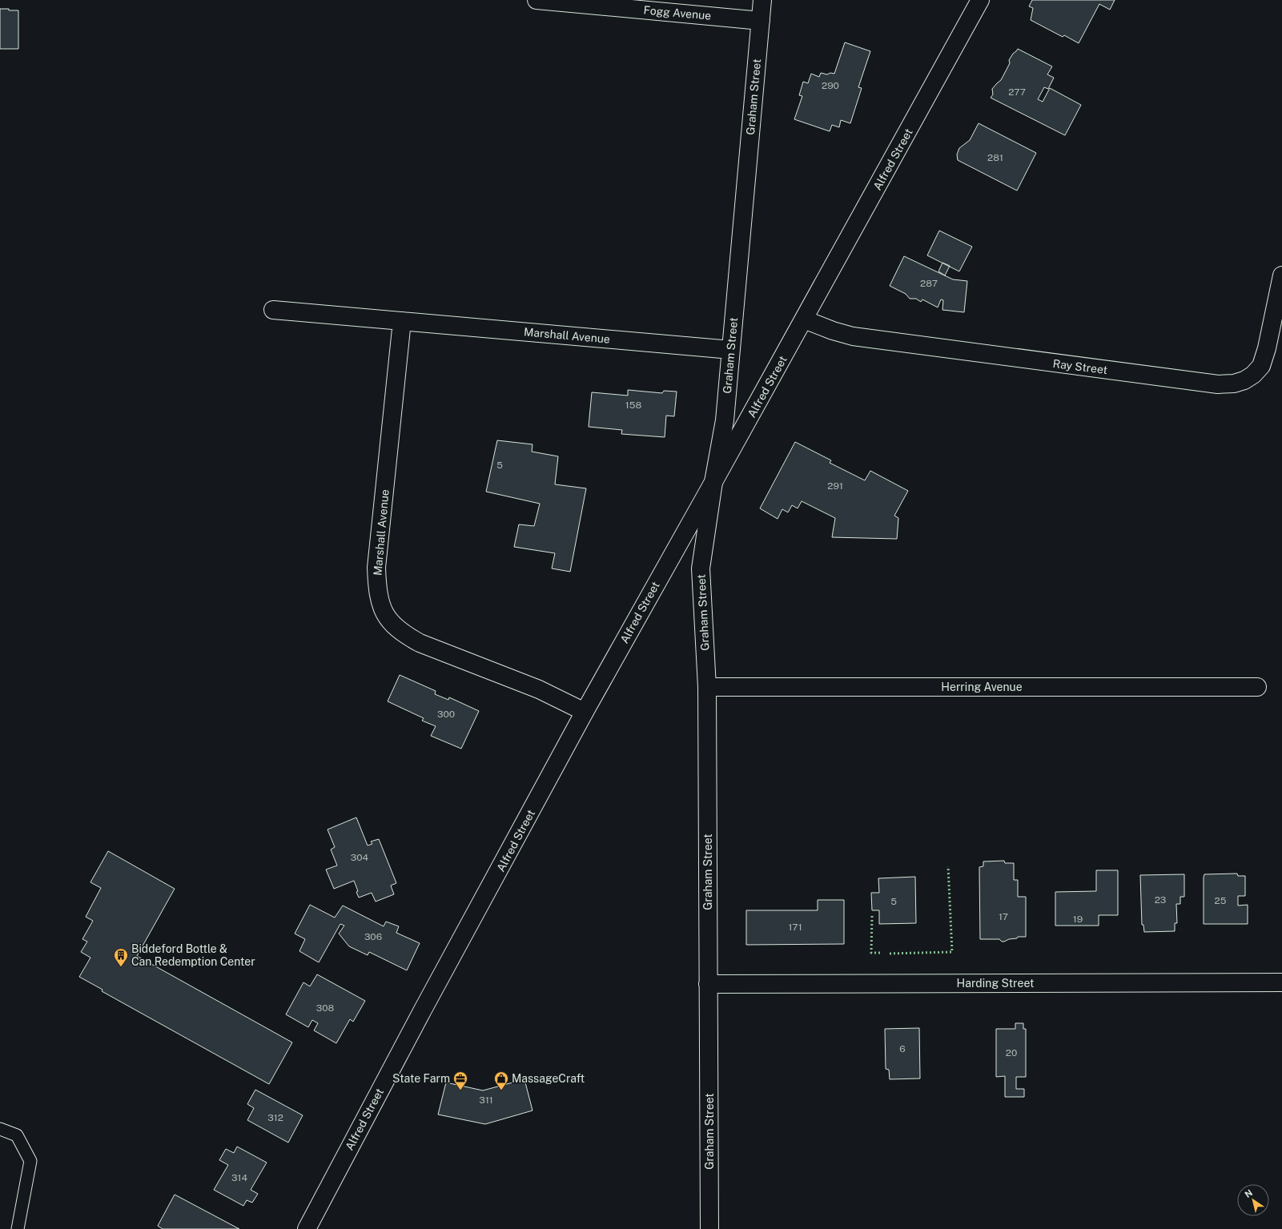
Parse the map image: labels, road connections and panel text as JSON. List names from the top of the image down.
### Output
{
  "streets": {
    "street": [
      "Fogg Avenue",
      "Graham Street",
      "Alfred Street",
      "Marshall Avenue",
      "Ray Street",
      "Herring Avenue",
      "Harding Street"
    ]
  },
  "crossings": [
    ["Fogg Avenue", "Graham Street"],
    ["Graham Street", "Alfred Street"],
    ["Graham Street", "Marshall Avenue"],
    ["Graham Street", "Herring Avenue"],
    ["Graham Street", "Harding Street"],
    ["Alfred Street", "Marshall Avenue"],
    ["Alfred Street", "Ray Street"]
  ],
  "places": {
    "building": ["Biddeford Bottle & Can Redemption Center"],
    "office": ["State Farm"],
    "shop": ["MassageCraft"]
  },
  "house_numbers": [
    "290",
    "277",
    "281",
    "287",
    "158",
    "5",
    "291",
    "300",
    "304",
    "23",
    "25",
    "5",
    "17",
    "19",
    "171",
    "306",
    "308",
    "6",
    "20",
    "311",
    "312",
    "314"
  ],
  "north": "top left"
}
